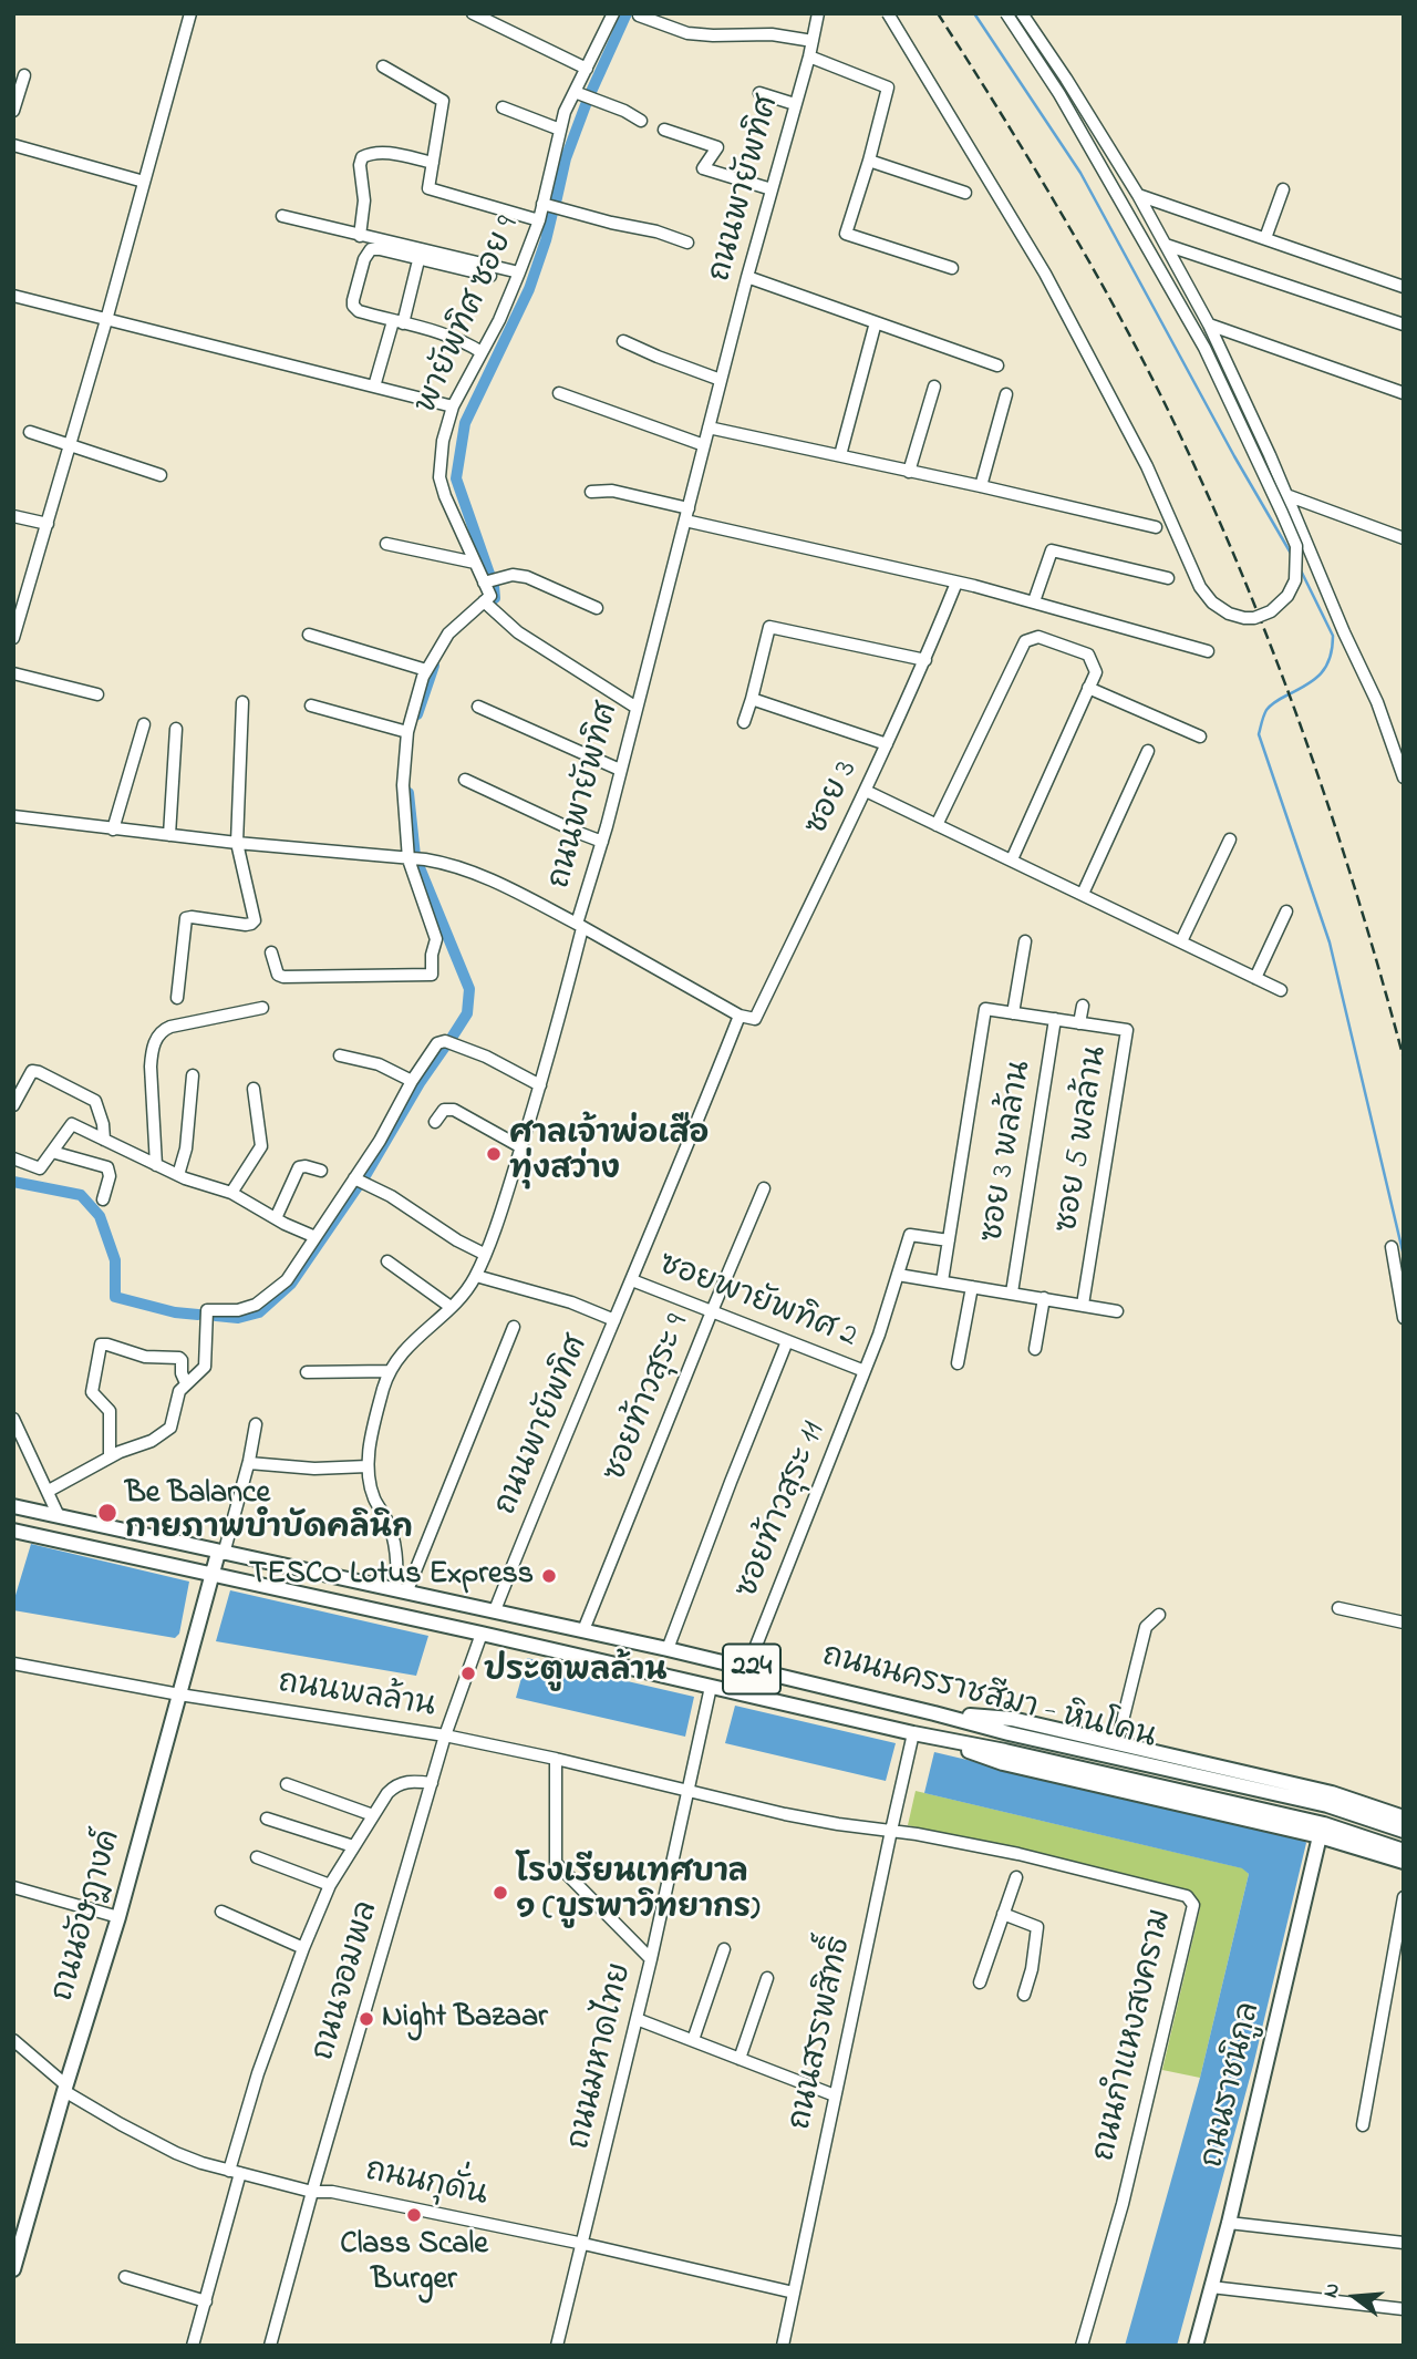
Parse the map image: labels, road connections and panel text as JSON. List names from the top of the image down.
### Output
{
  "streets": {
    "main road": [
      "224",
      "ถนนนครราชสีมา - หินโคน",
      "ถนนอัษฎางค์",
      "ถนนราชนิกูล"
    ],
    "street": [
      "ถนนพายัพทิศ",
      "พายัพทิศ ซอย 9",
      "ซอย 3",
      "ซอย 5 พลล้าน",
      "ซอย 3 พลล้าน",
      "ซอยพายัพทิศ 2",
      "ซอยท้าวสุระ 9",
      "ซอยท้าวสุระ 11",
      "ถนนพลล้าน",
      "ถนนจอมพล",
      "ถนนสรรพสิทธิ์",
      "ถนนกำแหงสงคราม",
      "ถนนมหาดไทย",
      "ถนนกุดั่น"
    ]
  },
  "crossings": [
    ["ถนนพายัพทิศ", "พายัพทิศ ซอย 9"],
    ["ถนนพายัพทิศ", "ซอย 3"],
    ["ถนนพายัพทิศ", "ซอยพายัพทิศ 2"],
    ["ถนนพายัพทิศ", "ถนนนครราชสีมา - หินโคน"],
    ["ซอย 5 พลล้าน", "ซอย 3 พลล้าน"],
    ["ซอย 5 พลล้าน", "ซอยท้าวสุระ 11"],
    ["ซอยพายัพทิศ 2", "ซอยท้าวสุระ 9"],
    ["ซอยพายัพทิศ 2", "ซอยท้าวสุระ 11"],
    ["ซอยท้าวสุระ 9", "ถนนนครราชสีมา - หินโคน"],
    ["ซอยท้าวสุระ 11", "ถนนนครราชสีมา - หินโคน"],
    ["ถนนพลล้าน", "ถนนอัษฎางค์"],
    ["ถนนพลล้าน", "ถนนจอมพล"],
    ["ถนนพลล้าน", "ถนนมหาดไทย"],
    ["ถนนนครราชสีมา - หินโคน", "ถนนอัษฎางค์"],
    ["ถนนอัษฎางค์", "ถนนกุดั่น"],
    ["ถนนจอมพล", "ถนนกุดั่น"],
    ["ถนนสรรพสิทธิ์", "ถนนกำแหงสงคราม"],
    ["ถนนสรรพสิทธิ์", "ถนนกุดั่น"],
    ["ถนนมหาดไทย", "ถนนกุดั่น"]
  ],
  "places": [
    "ศาลเจ้าพ่อเสือ ทุ่งสว่าง",
    "Be Balance กายภาพบำบัดคลินิก",
    "TESCO Lotus Express",
    "ประตูพลล้าน",
    "โรงเรียนเทศบาล ๑ (บูรพาวิทยากร)",
    "Night Bazaar",
    "Class Scale Burger"
  ],
  "north": "left"
}
